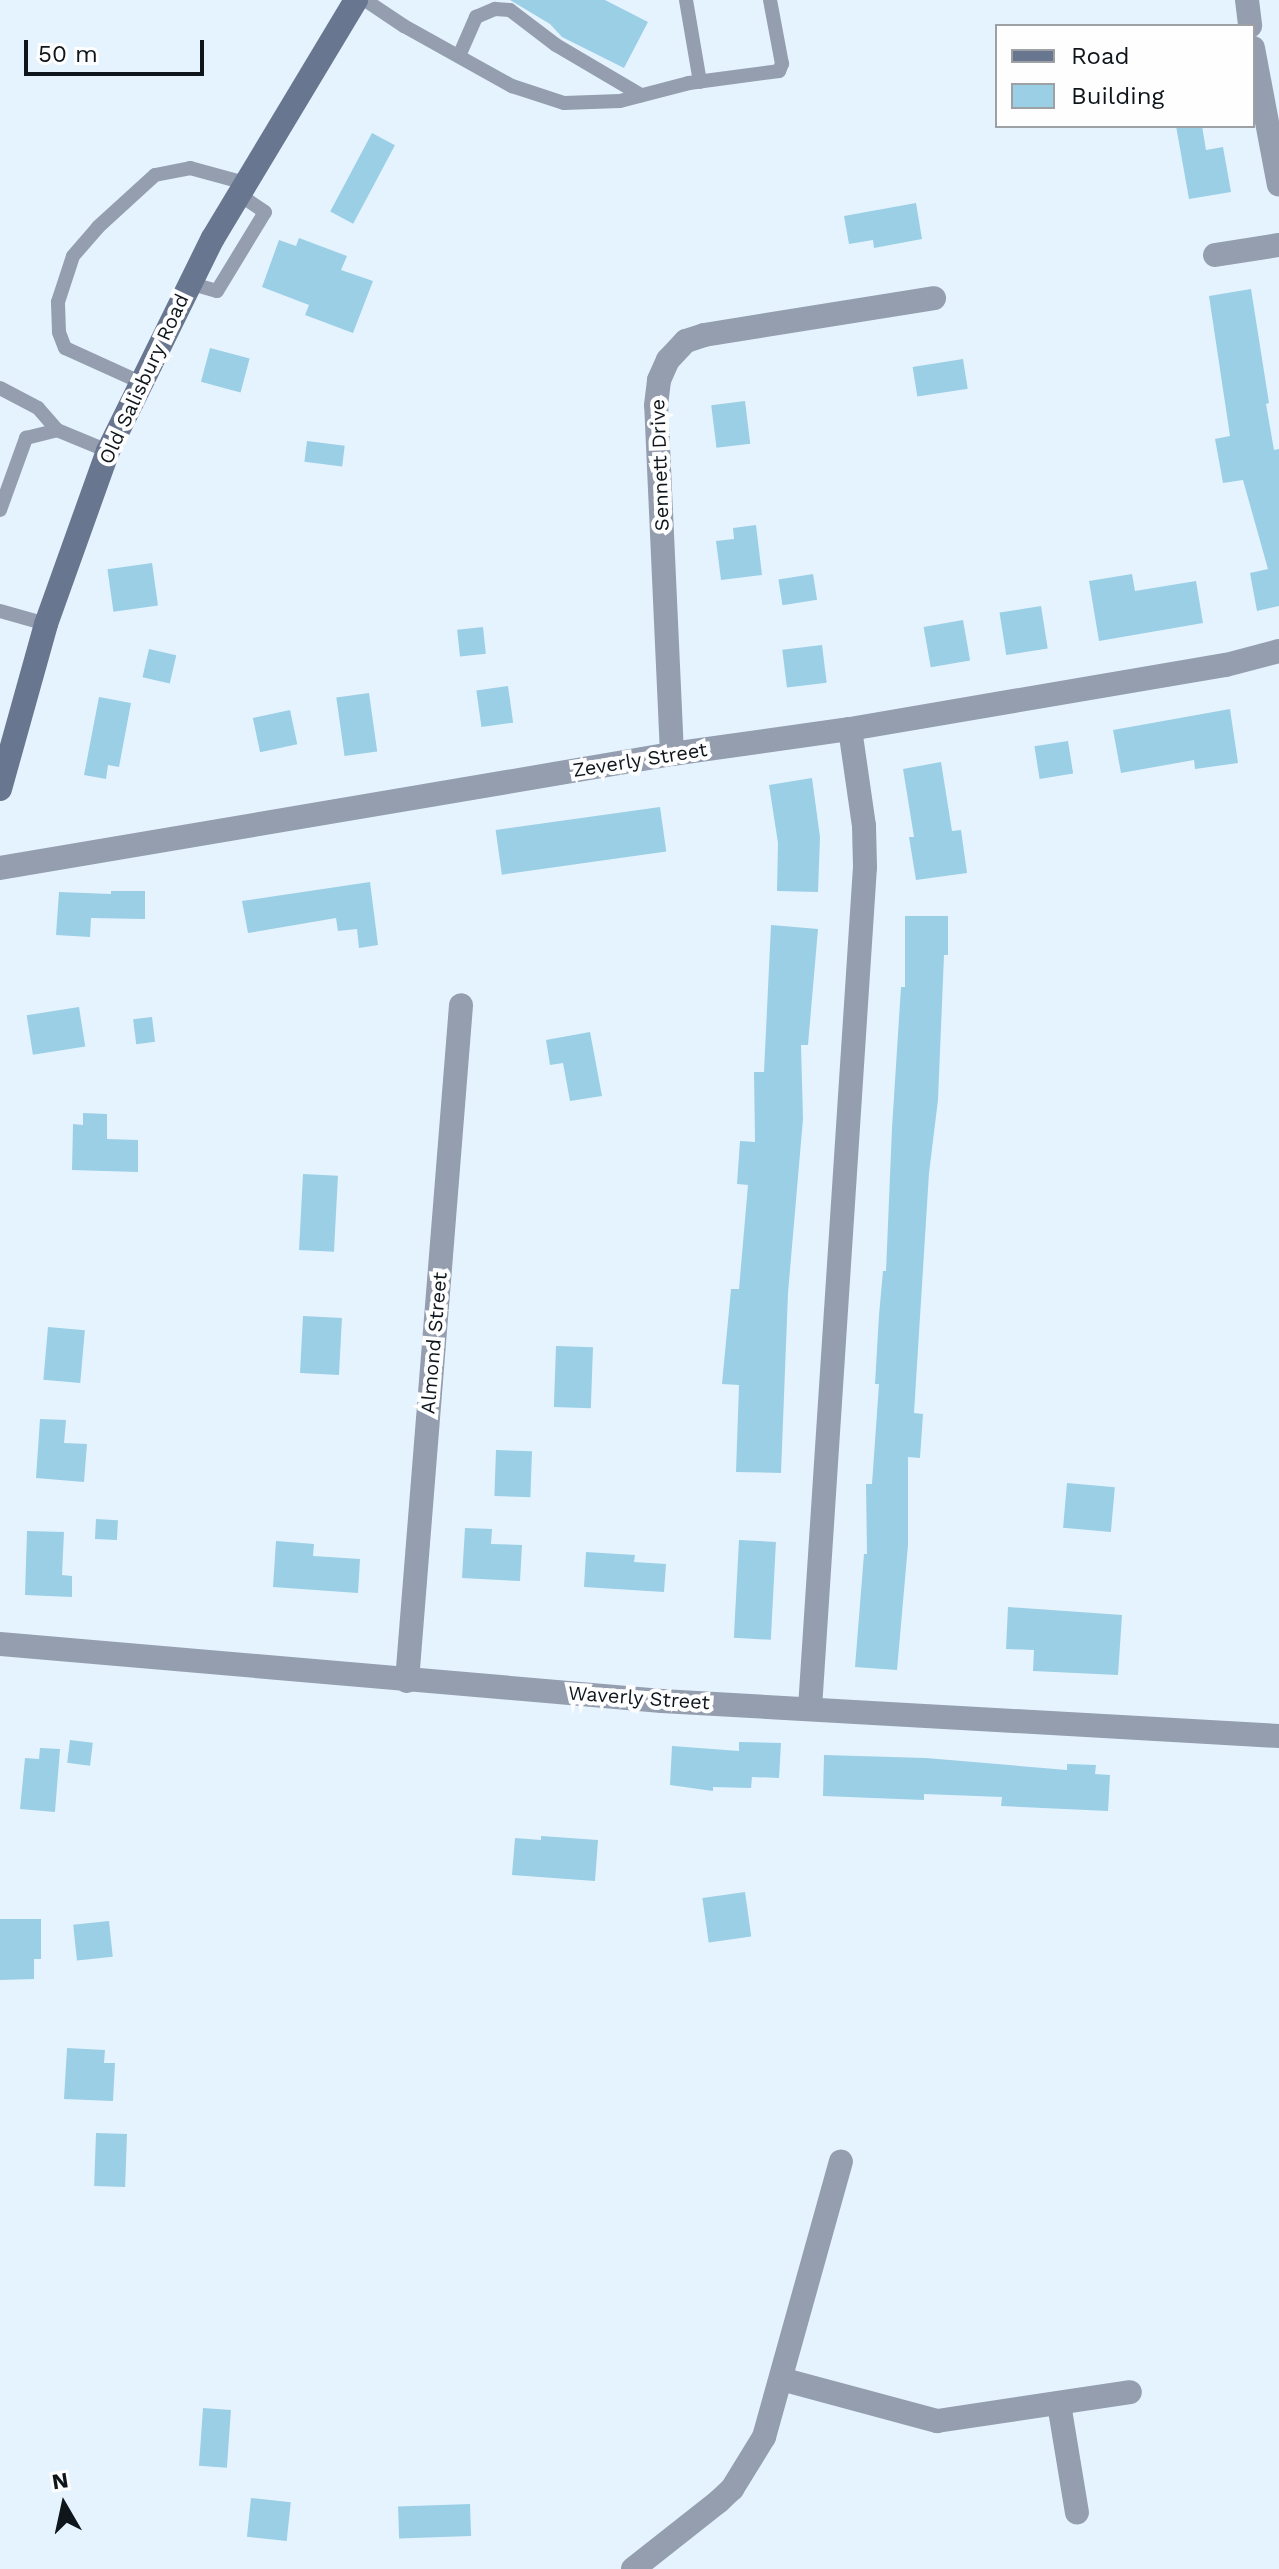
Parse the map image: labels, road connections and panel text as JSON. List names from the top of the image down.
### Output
{
  "streets": {
    "main road": ["Old Salisbury Road"],
    "street": [
      "Sennett Drive",
      "Zeverly Street",
      "Almond Street",
      "Waverly Street"
    ]
  },
  "crossings": [
    ["Sennett Drive", "Zeverly Street"],
    ["Almond Street", "Waverly Street"]
  ],
  "legend": ["Road", "Building"],
  "scale_bar": "50 m",
  "north": "top"
}
